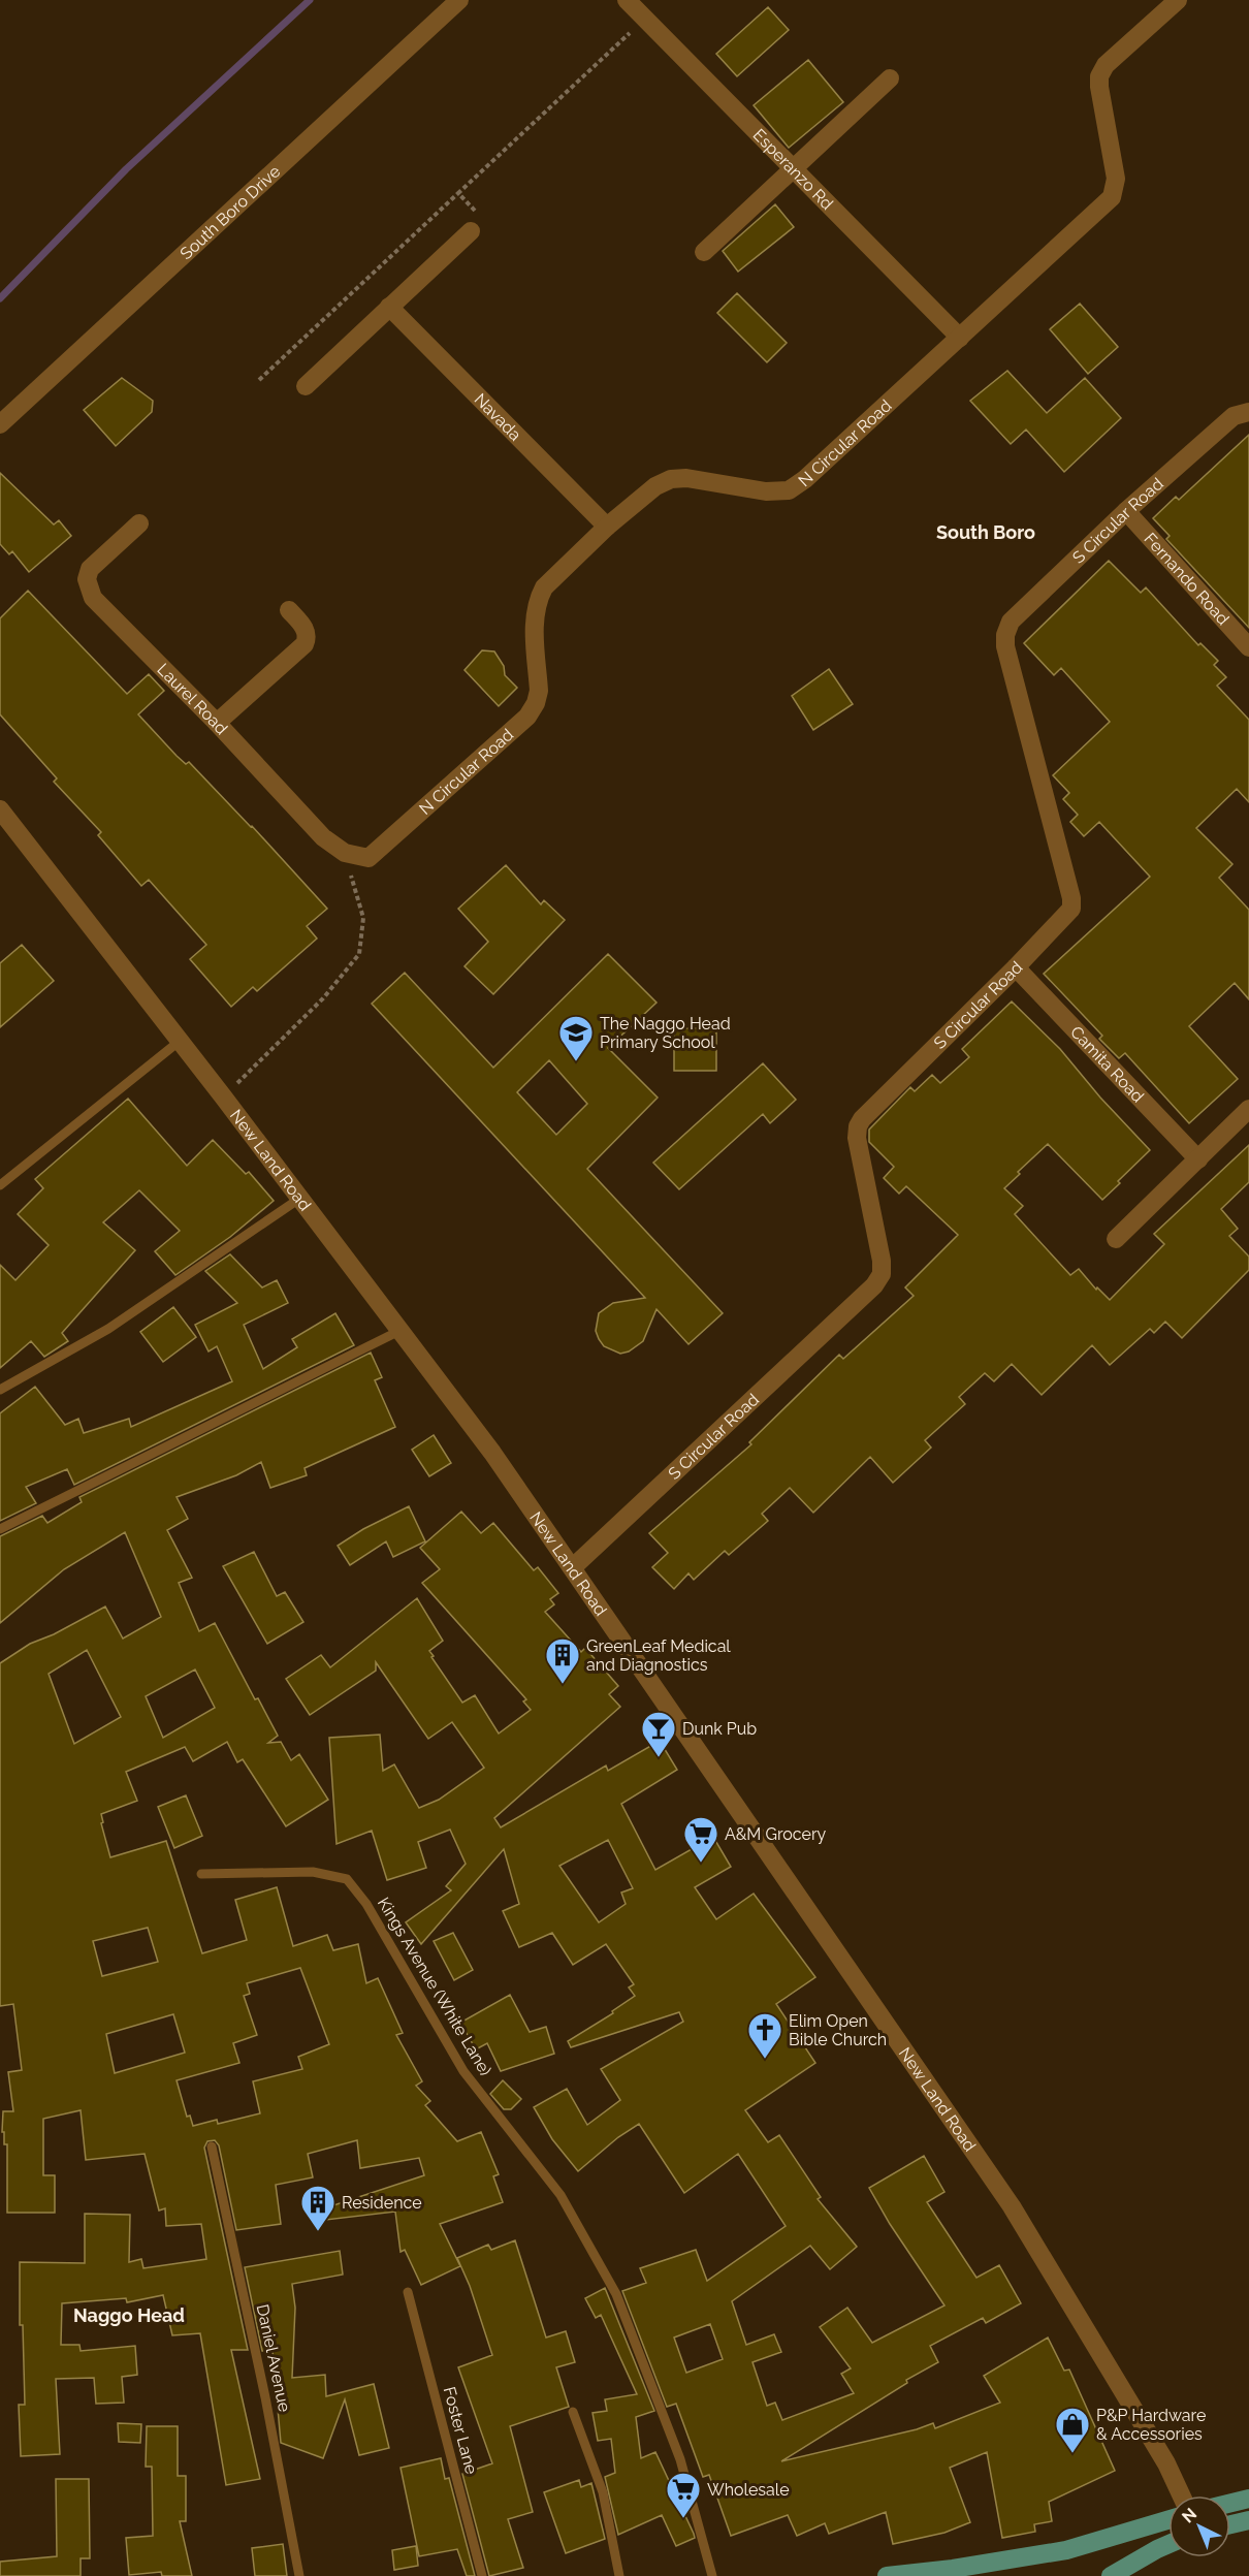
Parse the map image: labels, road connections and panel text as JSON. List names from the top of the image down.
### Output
{
  "streets": {
    "street": [
      "Esperanzo Rd",
      "South Boro Drive",
      "Navada",
      "N Circular Road",
      "S Circular Road",
      "Fernando Road",
      "Laurel Road",
      "Camita Road",
      "New Land Road"
    ],
    "lane": ["Kings Avenue (White Lane)", "Daniel Avenue", "Foster Lane"]
  },
  "crossings": [
    ["Esperanzo Rd", "N Circular Road"],
    ["Navada", "N Circular Road"],
    ["N Circular Road", "Laurel Road"],
    ["S Circular Road", "Fernando Road"],
    ["S Circular Road", "Camita Road"],
    ["S Circular Road", "New Land Road"]
  ],
  "districts": ["South Boro", "Naggo Head"],
  "places": {
    "school or university": ["The Naggo Head Primary School"],
    "building": ["GreenLeaf Medical and Diagnostics", "Residence"],
    "bar": ["Dunk Pub"],
    "supermarket": ["A&M Grocery", "Wholesale"],
    "church": ["Elim Open Bible Church"],
    "shop": ["P&P Hardware & Accessories"]
  },
  "north": "top left"
}
